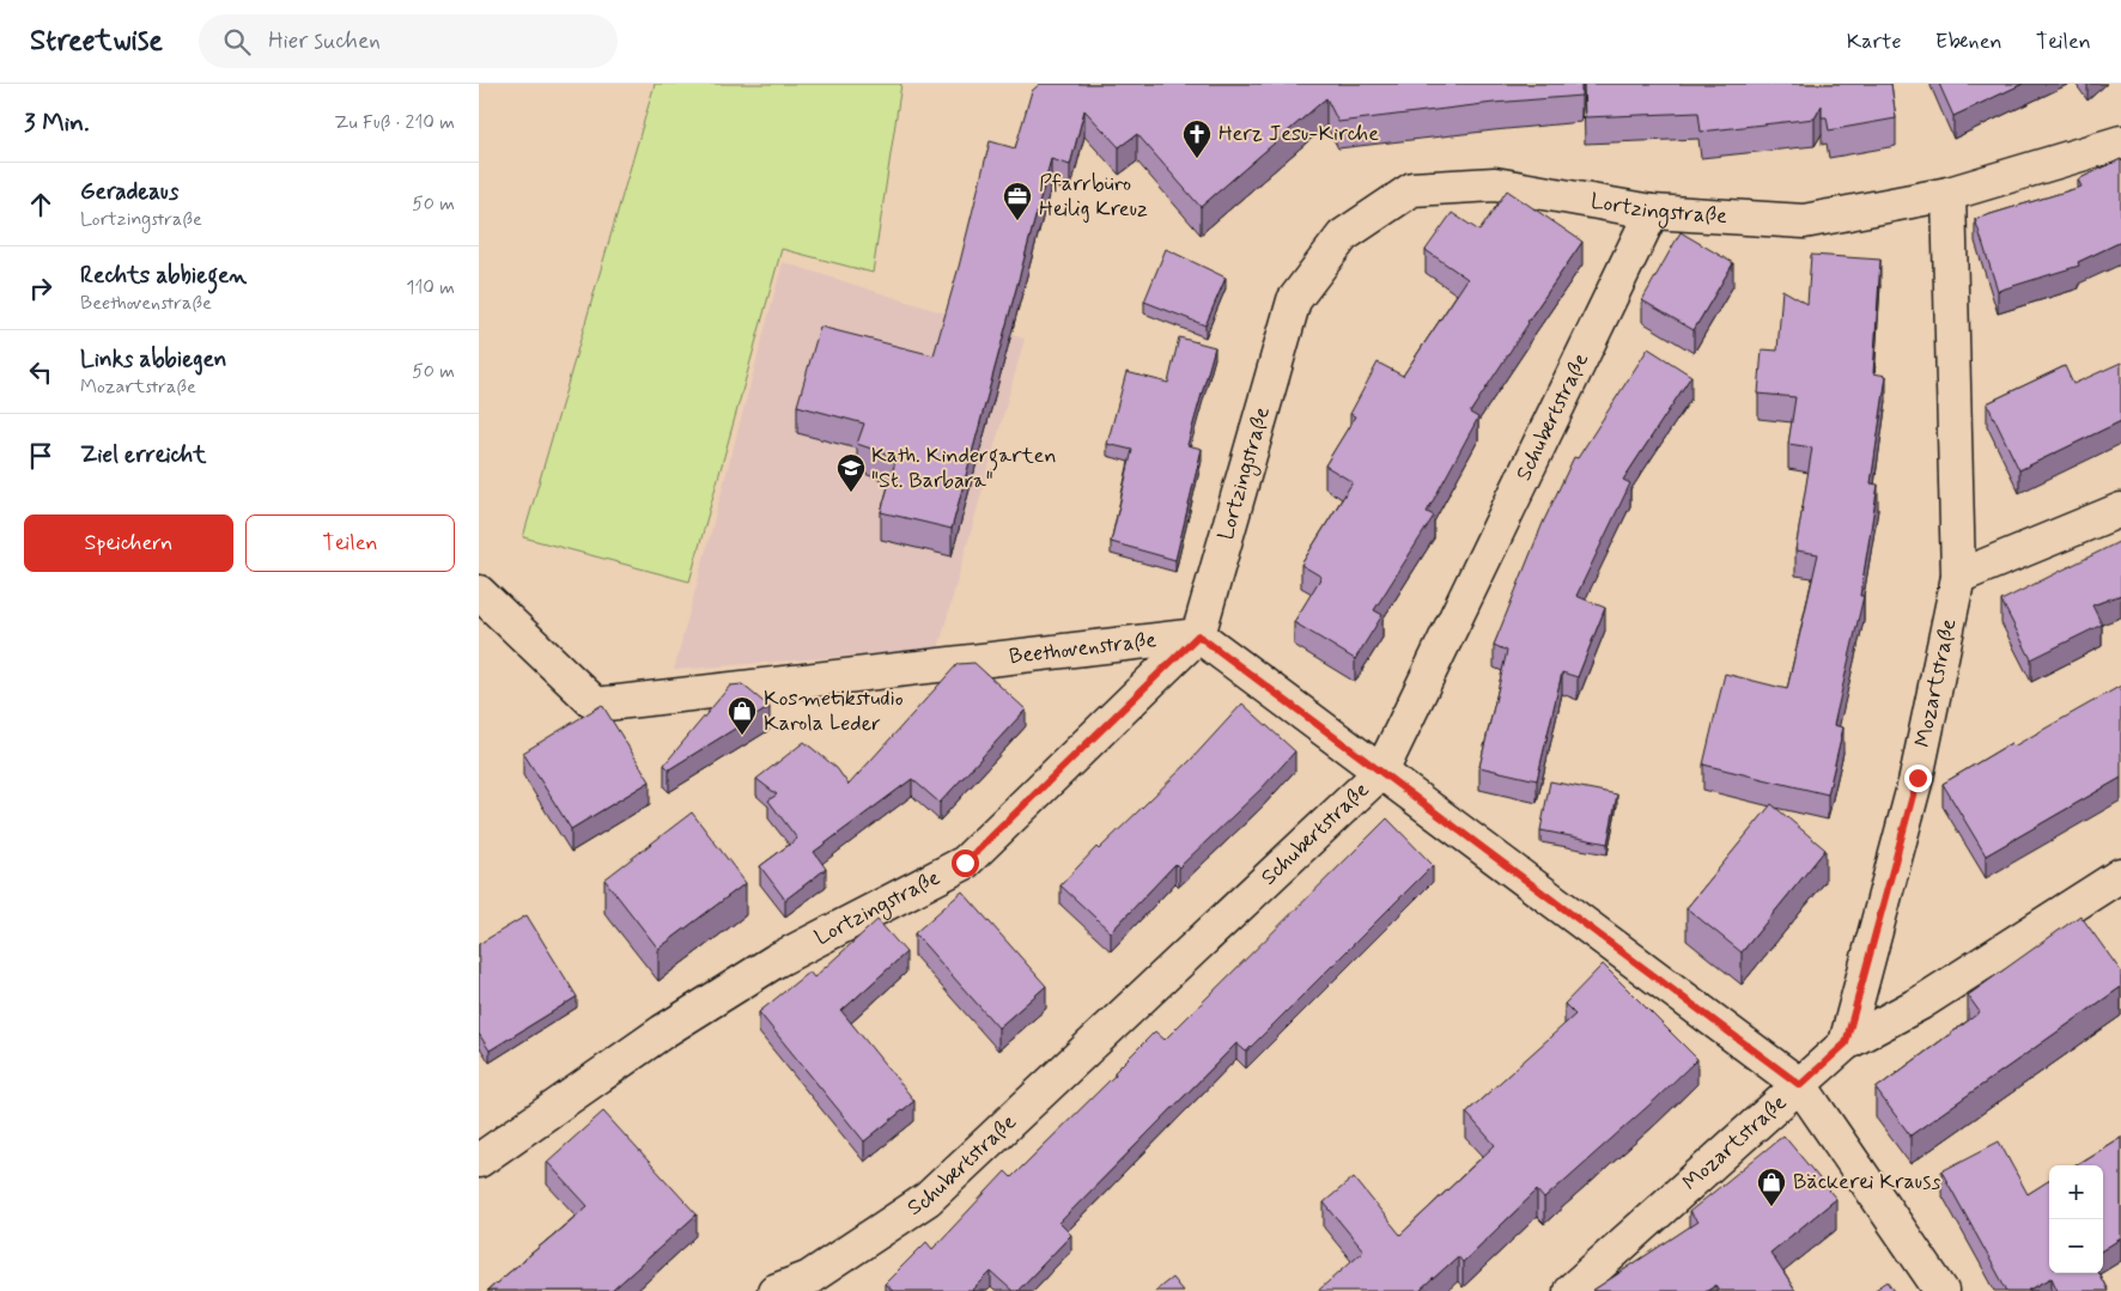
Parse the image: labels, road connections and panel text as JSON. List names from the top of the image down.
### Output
{
  "streets": {
    "street": [
      "Lortzingstraße",
      "Schubertstraße",
      "Beethovenstraße",
      "Mozartstraße"
    ]
  },
  "crossings": [
    ["Lortzingstraße", "Schubertstraße"],
    ["Lortzingstraße", "Beethovenstraße"],
    ["Lortzingstraße", "Mozartstraße"]
  ],
  "places": {
    "church": ["Herz Jesu-Kirche"],
    "office": ["Pfarrbüro Heilig Kreuz"],
    "school or university": ["Kath. Kindergarten \"St. Barbara\""],
    "shop": ["Kosmetikstudio Karola Leder", "Bäckerei Krauss"]
  },
  "page": {
    "header": "Streetwise",
    "search": "Hier suchen",
    "nav": ["Karte", "Ebenen", "Teilen"],
    "heading": ["3 Min.", "Zu Fuß · 210 m"],
    "list": [
      ["Geradeaus", "Lortzingstraße", "50 m"],
      ["Rechts abbiegen", "Beethovenstraße", "110 m"],
      ["Links abbiegen", "Mozartstraße", "50 m"],
      "Ziel erreicht"
    ],
    "buttons": ["Speichern", "Teilen"],
    "map_buttons": ["+", "−"]
  }
}
